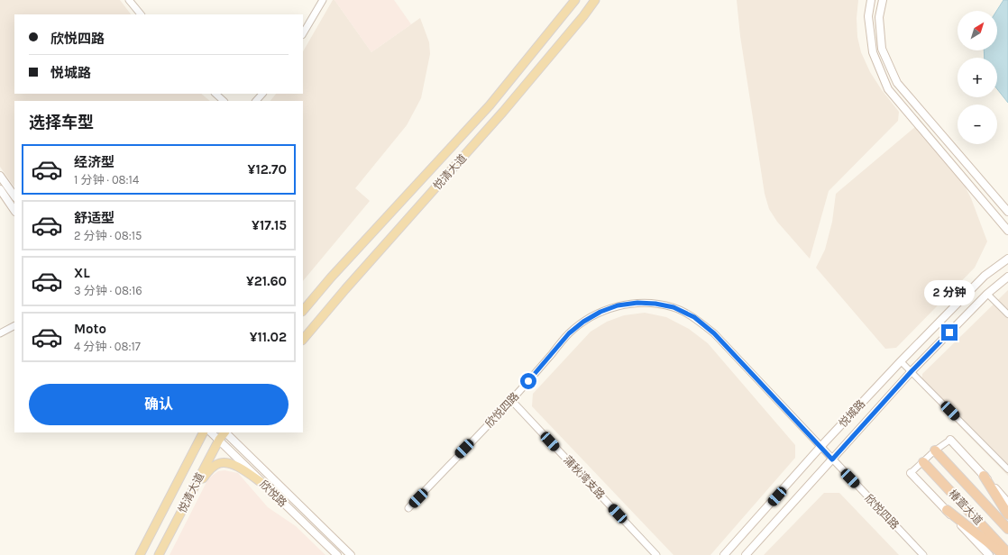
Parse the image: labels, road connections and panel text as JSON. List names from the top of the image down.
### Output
{
  "streets": {
    "highway": ["椿萱大道"],
    "main road": ["悦清大道", "悦城路", "欣悦路"],
    "street": ["欣悦四路", "蒲秋湾支路"]
  },
  "crossings": [
    ["悦清大道", "欣悦路"],
    ["欣悦四路", "悦城路"],
    ["欣悦四路", "蒲秋湾支路"]
  ],
  "north": "top right",
  "page": {
    "map_buttons": ["+", "−"],
    "banner": ["欣悦四路", "悦城路"],
    "heading": "选择车型",
    "list": [
      {
        "name": "经济型",
        "note": "1 分钟 · 08:14",
        "value": "¥12.70"
      },
      {
        "name": "舒适型",
        "note": "2 分钟 · 08:15",
        "value": "¥17.15"
      },
      {
        "name": "XL",
        "note": "3 分钟 · 08:16",
        "value": "¥21.60"
      },
      {
        "name": "Moto",
        "note": "4 分钟 · 08:17",
        "value": "¥11.02"
      }
    ],
    "bubble": "2 分钟",
    "buttons": "确认"
  }
}
